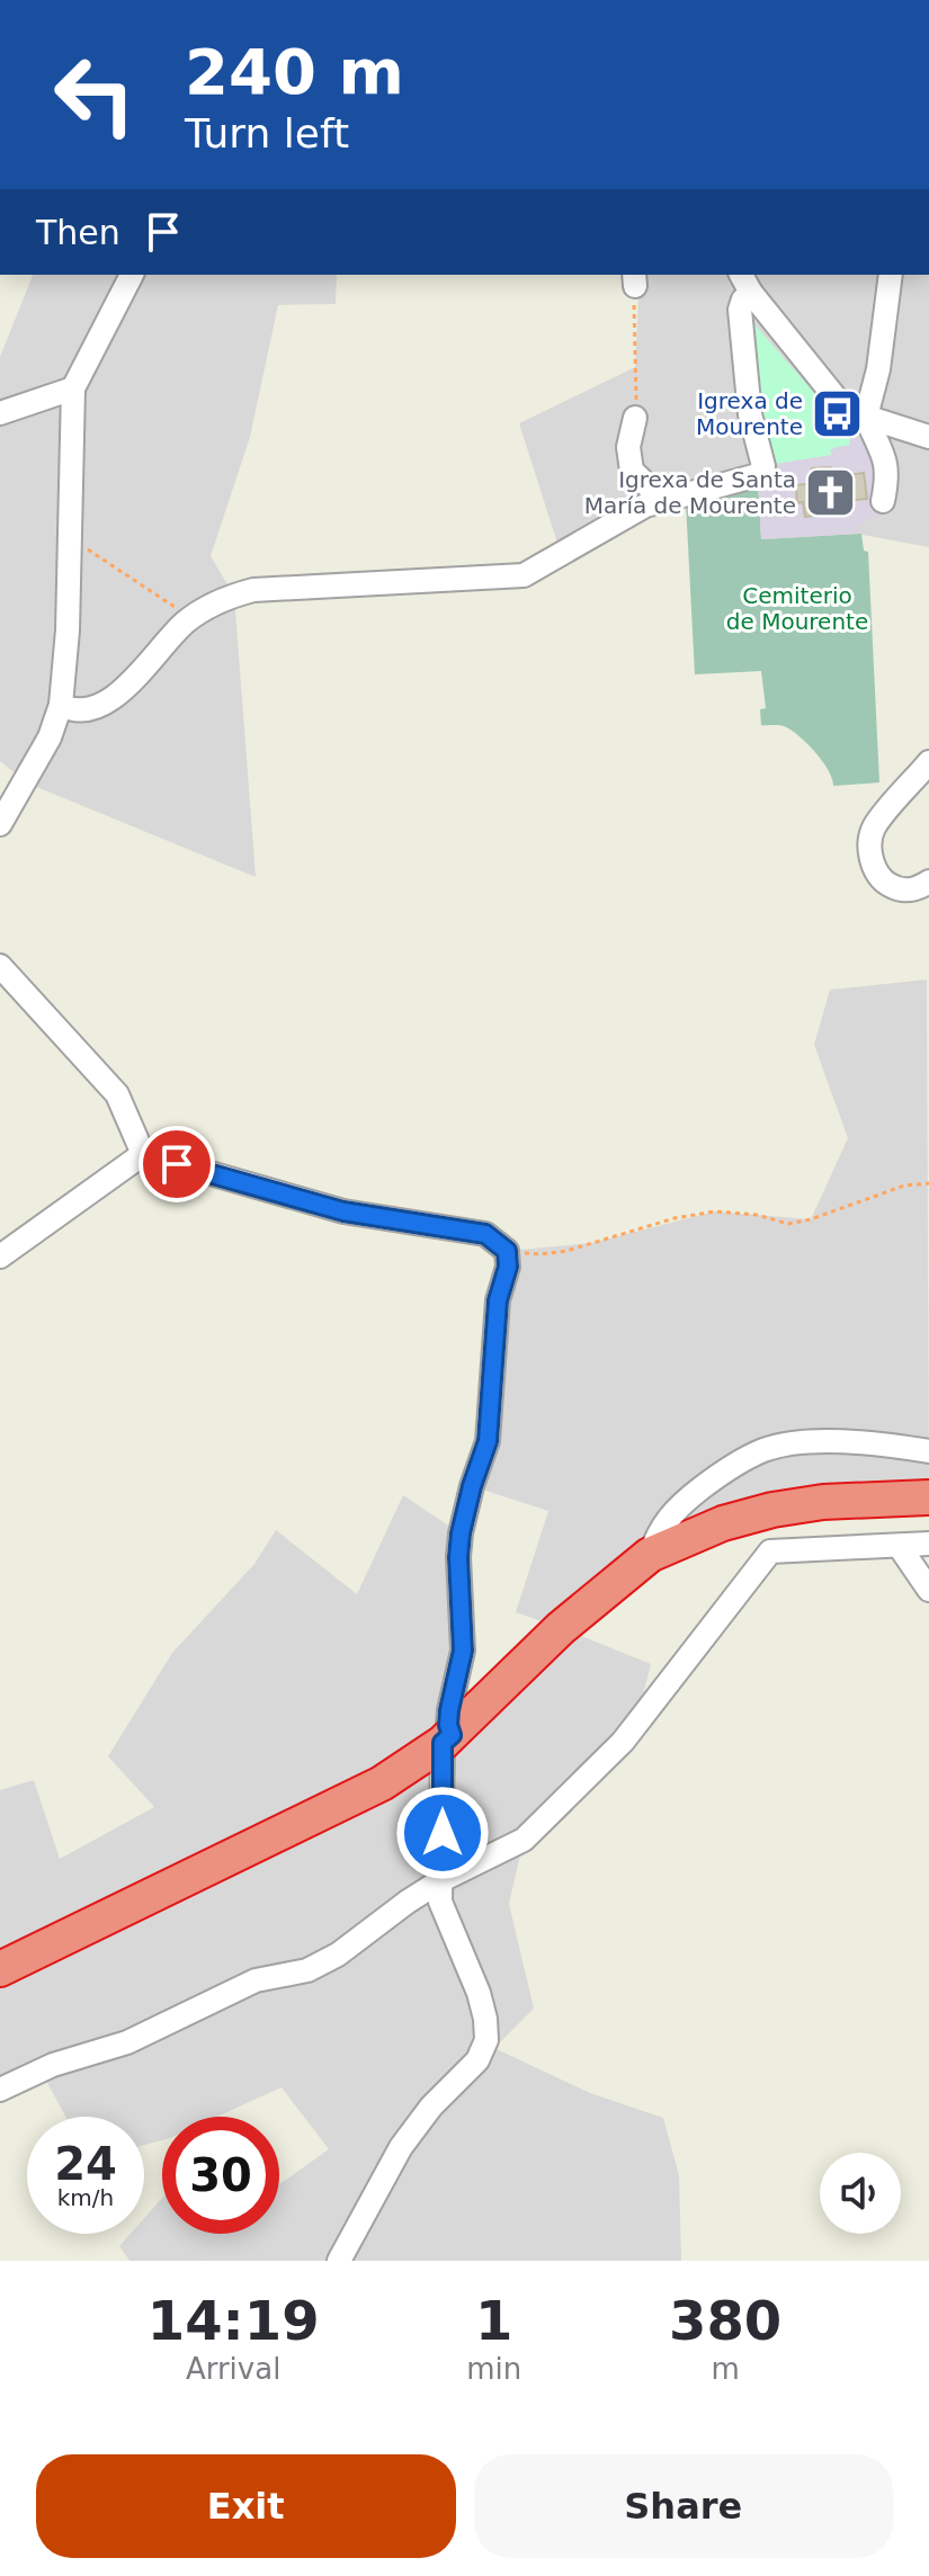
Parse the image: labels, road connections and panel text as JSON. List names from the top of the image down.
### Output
{
  "parks": ["Cemiterio de Mourente"],
  "places": {
    "bus stop": ["Igrexa de Mourente"],
    "church": ["Igrexa de Santa María de Mourente"]
  },
  "page": {
    "turn": ["240 m", "Turn left"],
    "then": "Then",
    "speed": "24 km/h",
    "limit": "30",
    "eta": [
      "14:19",
      "Arrival",
      "1",
      "min",
      "380",
      "m"
    ],
    "buttons": ["Exit", "Share"]
  }
}
